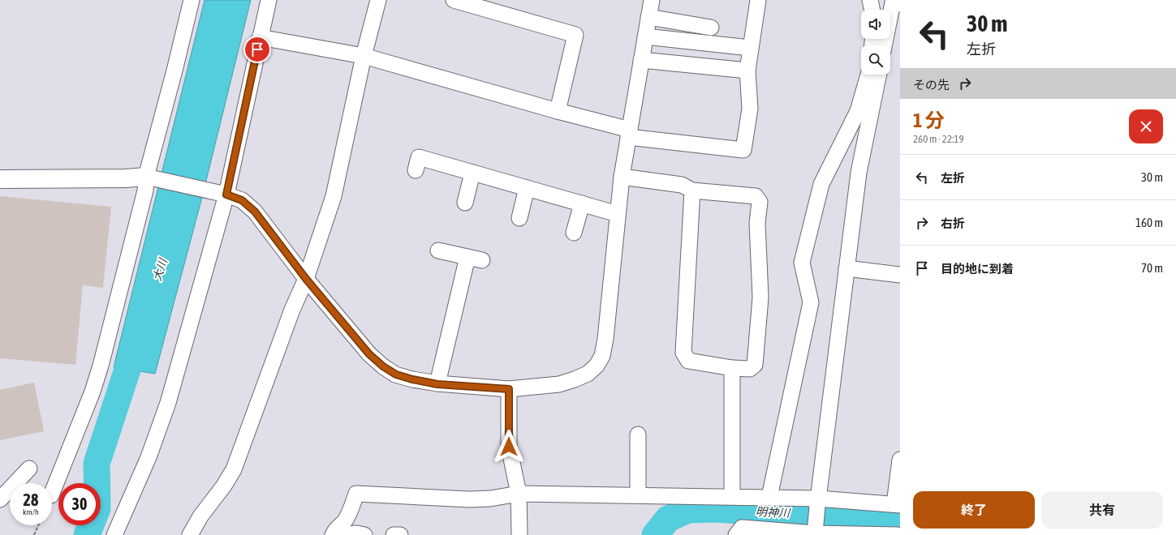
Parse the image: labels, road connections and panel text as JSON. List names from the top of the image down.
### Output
{
  "water": ["大川", "明神川"],
  "page": {
    "turn": ["30 m", "左折"],
    "then": "その先",
    "heading": ["1 分", "260 m · 22:19"],
    "list": [
      {
        "name": "左折",
        "value": "30 m"
      },
      {
        "name": "右折",
        "value": "160 m"
      },
      {
        "name": "目的地に到着",
        "value": "70 m"
      }
    ],
    "speed": "28 km/h",
    "limit": "30",
    "buttons": ["終了", "共有"]
  }
}
